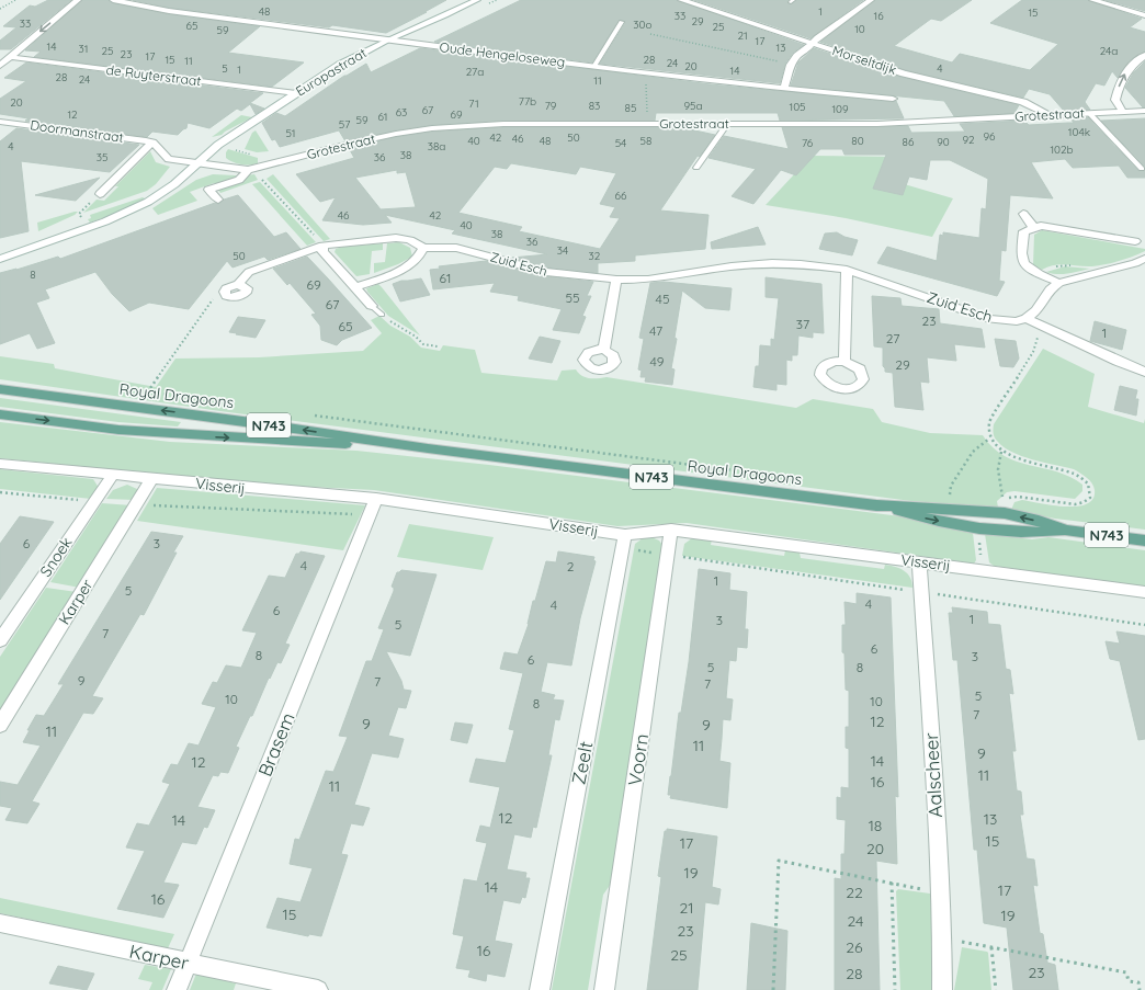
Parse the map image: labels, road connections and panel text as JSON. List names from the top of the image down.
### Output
{
  "streets": {
    "main road": ["Royal Dragoons", "N743"],
    "street": [
      "Oude Hengeloseweg",
      "Morseltdijk",
      "Europastraat",
      "de Ruyterstraat",
      "Grotestraat",
      "Doormanstraat",
      "Zuid Esch",
      "Visserij",
      "Snoek",
      "Karper",
      "Brasem",
      "Voorn",
      "Zeelt",
      "Aalscheer"
    ]
  },
  "crossings": [
    ["Oude Hengeloseweg", "Europastraat"],
    ["Morseltdijk", "Grotestraat"],
    ["Europastraat", "de Ruyterstraat"],
    ["Europastraat", "Grotestraat"],
    ["Grotestraat", "Doormanstraat"],
    ["Visserij", "Snoek"],
    ["Visserij", "Karper"],
    ["Visserij", "Brasem"],
    ["Visserij", "Voorn"],
    ["Visserij", "Zeelt"],
    ["Visserij", "Aalscheer"],
    ["Karper", "Brasem"]
  ],
  "house_numbers": [
    "48",
    "1",
    "15",
    "33",
    "16",
    "29",
    "33",
    "30o",
    "65",
    "25",
    "10",
    "59",
    "21",
    "17",
    "14",
    "13",
    "31",
    "25",
    "24a",
    "23",
    "17",
    "15",
    "28",
    "11",
    "24",
    "20",
    "5",
    "4",
    "1",
    "14",
    "27a",
    "28",
    "24",
    "11",
    "77b",
    "20",
    "71",
    "79",
    "83",
    "95a",
    "105",
    "85",
    "109",
    "67",
    "63",
    "12",
    "69",
    "61",
    "59",
    "57",
    "104k",
    "51",
    "96",
    "42",
    "50",
    "46",
    "92",
    "40",
    "48",
    "58",
    "80",
    "86",
    "90",
    "54",
    "76",
    "4",
    "38a",
    "102b",
    "38",
    "35",
    "36",
    "66",
    "46",
    "42",
    "40",
    "38",
    "36",
    "34",
    "50",
    "32",
    "8",
    "61",
    "69",
    "55",
    "45",
    "67",
    "23",
    "37",
    "65",
    "47",
    "1",
    "27",
    "49",
    "29",
    "6",
    "3",
    "4",
    "2",
    "1",
    "5",
    "4",
    "4",
    "6",
    "1",
    "3",
    "5",
    "7",
    "6",
    "8",
    "3",
    "6",
    "5",
    "8",
    "9",
    "7",
    "7",
    "5",
    "10",
    "10",
    "8",
    "7",
    "12",
    "9",
    "9",
    "11",
    "11",
    "9",
    "14",
    "12",
    "11",
    "16",
    "11",
    "12",
    "13",
    "14",
    "18",
    "15",
    "17",
    "20",
    "19",
    "14",
    "17",
    "22",
    "16",
    "21",
    "15",
    "19",
    "24",
    "23",
    "26",
    "16",
    "25",
    "23",
    "28"
  ]
}
